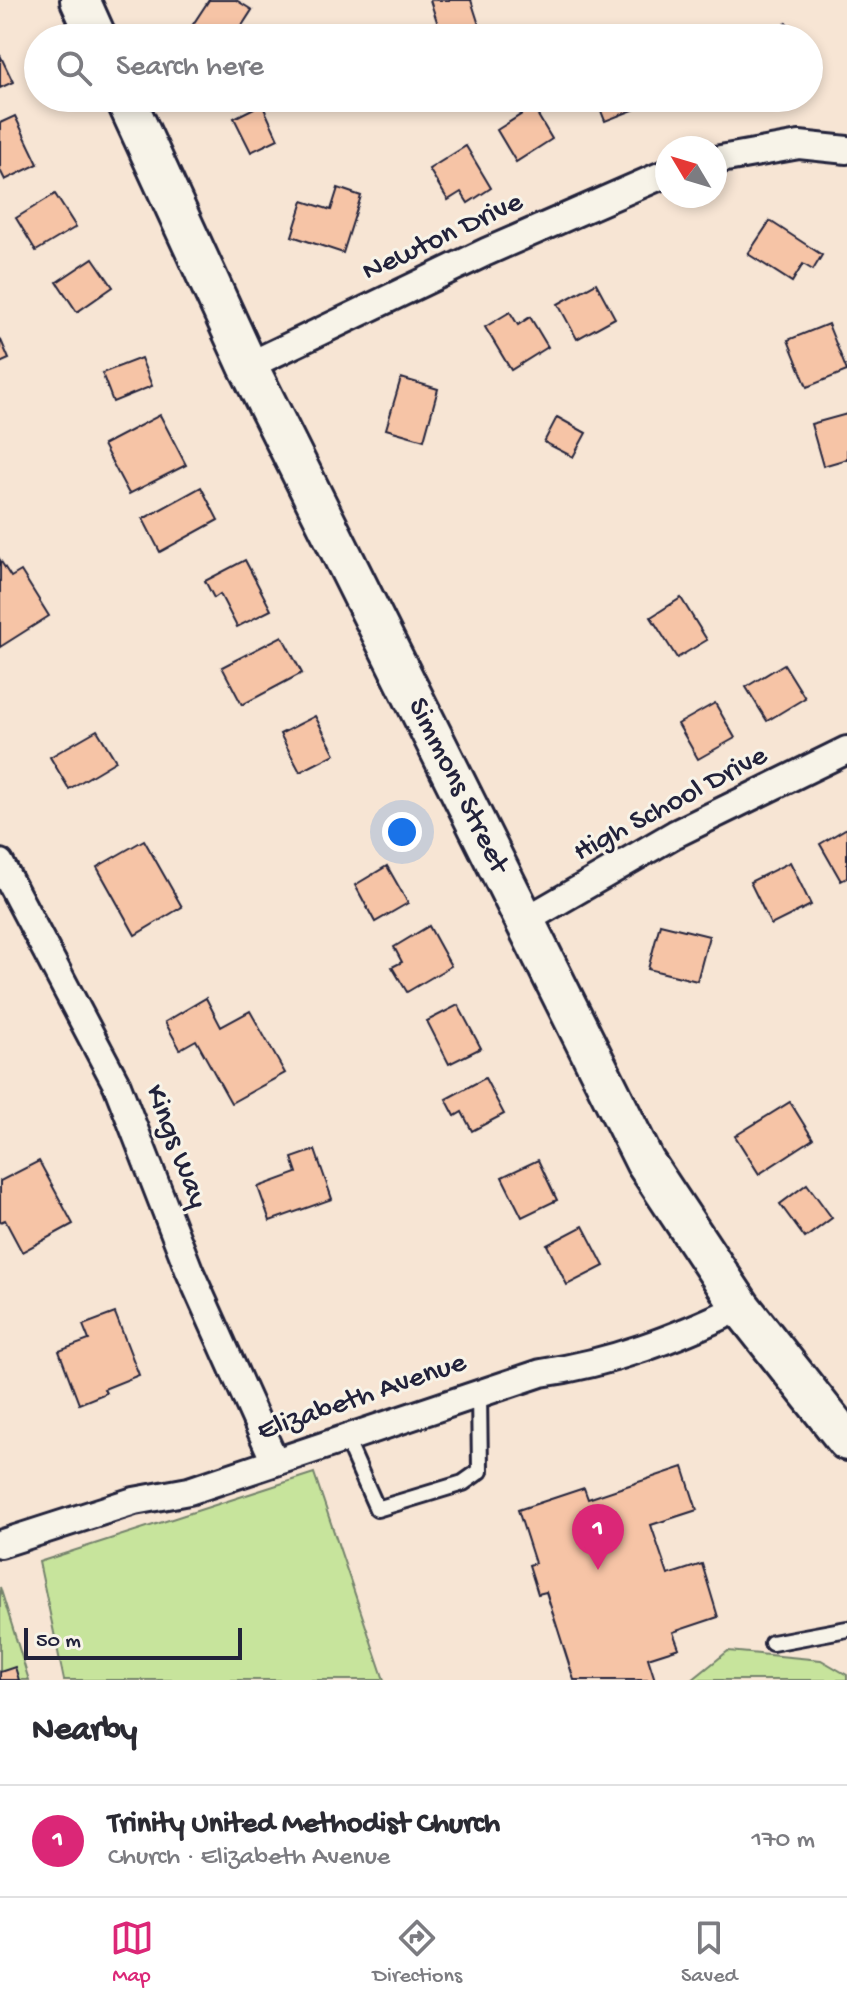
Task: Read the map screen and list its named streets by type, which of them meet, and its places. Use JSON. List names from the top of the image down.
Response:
{
  "streets": {
    "street": [
      "Newton Drive",
      "Simmons Street",
      "High School Drive",
      "Kings Way",
      "Elizabeth Avenue"
    ]
  },
  "crossings": [
    ["Newton Drive", "Simmons Street"],
    ["Simmons Street", "High School Drive"],
    ["Simmons Street", "Elizabeth Avenue"],
    ["Kings Way", "Elizabeth Avenue"]
  ],
  "scale_bar": "50 m",
  "north": "top left",
  "page": {
    "search": "Search here",
    "pins": "1",
    "scale": "50 m",
    "heading": "Nearby",
    "list": [
      {
        "mark": "1",
        "name": "Trinity United Methodist Church",
        "note": "Church · Elizabeth Avenue",
        "value": "170 m"
      }
    ],
    "nav": ["Map", "Directions", "Saved"]
  }
}
